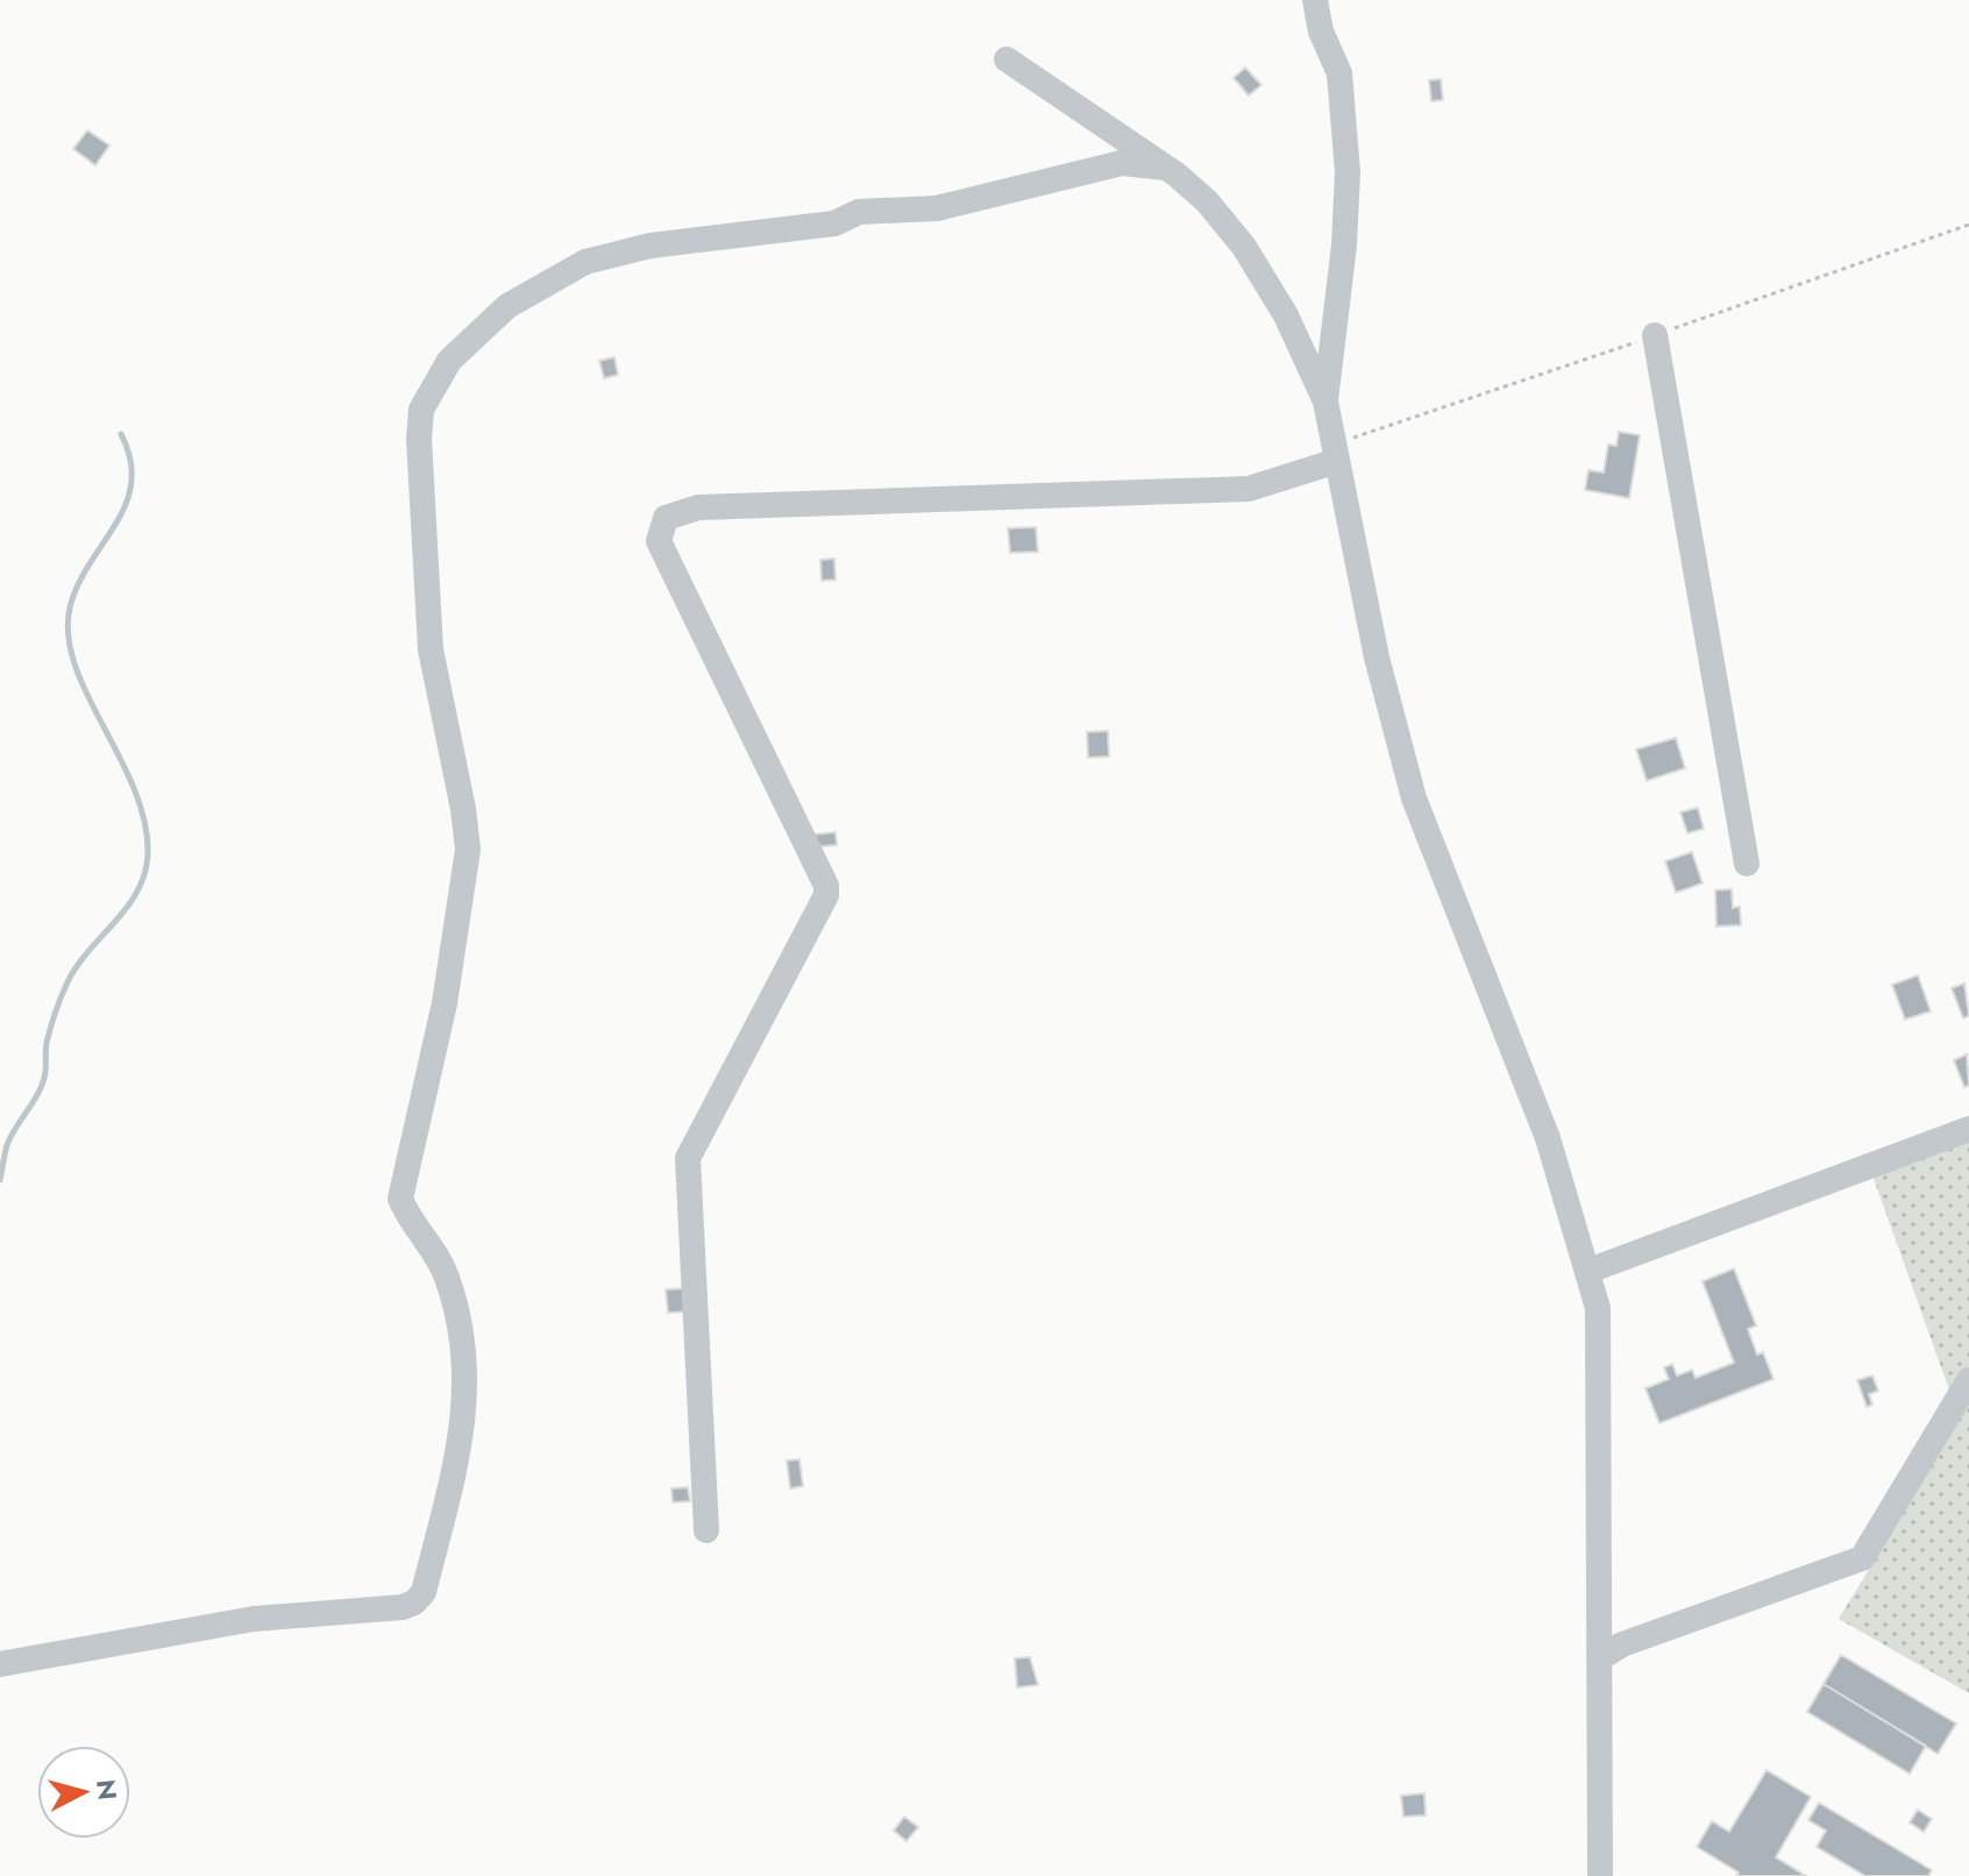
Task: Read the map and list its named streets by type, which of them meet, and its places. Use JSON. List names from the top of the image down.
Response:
{
  "north": "right"
}
